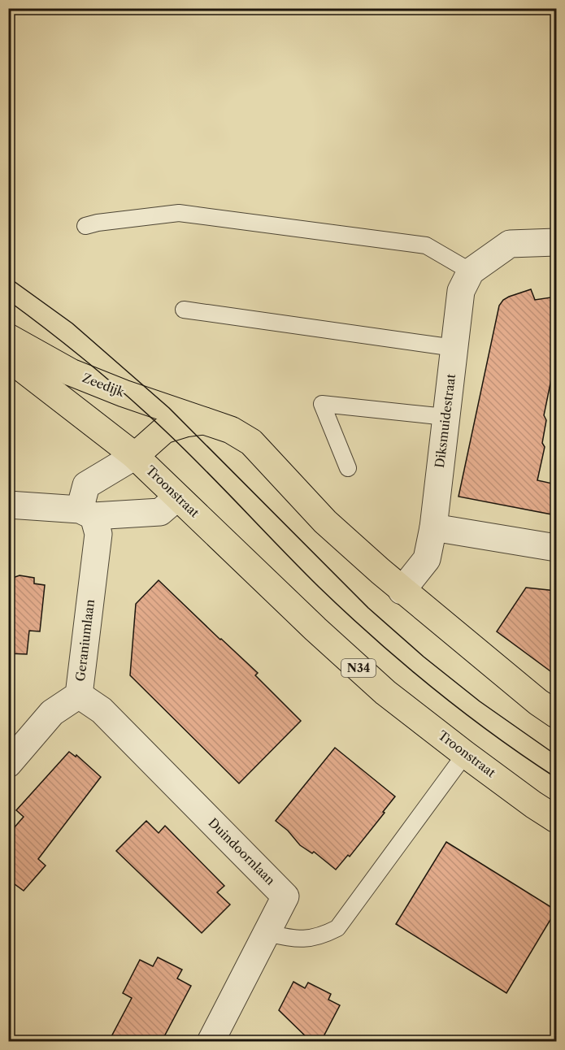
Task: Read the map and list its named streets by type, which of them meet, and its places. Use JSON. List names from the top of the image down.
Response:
{
  "streets": {
    "main road": ["Zeedijk", "Troonstraat", "N34"],
    "street": ["Diksmuidestraat", "Geraniumlaan", "Duindoornlaan"]
  },
  "crossings": [
    ["Zeedijk", "Troonstraat"],
    ["Diksmuidestraat", "Troonstraat"],
    ["Troonstraat", "N34"],
    ["Geraniumlaan", "Duindoornlaan"]
  ]
}
